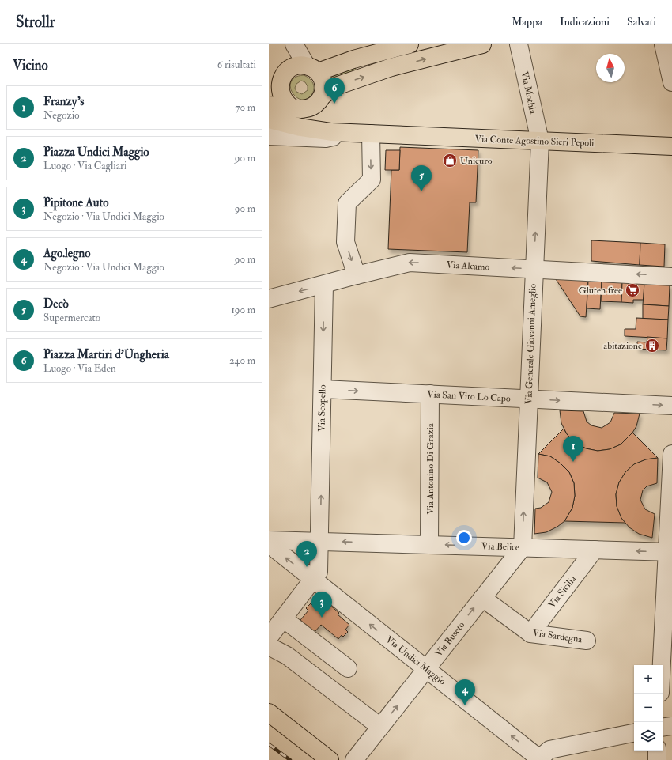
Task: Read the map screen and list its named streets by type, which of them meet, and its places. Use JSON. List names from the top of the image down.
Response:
{
  "streets": {
    "main road": ["Via Conte Agostino Sieri Pepoli"],
    "street": [
      "Via Mothia",
      "Via Alcamo",
      "Via Generale Giovanni Ameglio",
      "Via San Vito Lo Capo",
      "Via Scopello",
      "Via Antonino Di Grazia",
      "Via Belice",
      "Via Sicilia",
      "Via Sardegna",
      "Via Buseto",
      "Via Undici Maggio"
    ]
  },
  "crossings": [
    ["Via Mothia", "Via Conte Agostino Sieri Pepoli"],
    ["Via Mothia", "Via Generale Giovanni Ameglio"],
    ["Via Conte Agostino Sieri Pepoli", "Via Generale Giovanni Ameglio"],
    ["Via Alcamo", "Via Generale Giovanni Ameglio"],
    ["Via Alcamo", "Via Scopello"],
    ["Via Generale Giovanni Ameglio", "Via San Vito Lo Capo"],
    ["Via Generale Giovanni Ameglio", "Via Belice"],
    ["Via Generale Giovanni Ameglio", "Via Buseto"],
    ["Via San Vito Lo Capo", "Via Scopello"],
    ["Via San Vito Lo Capo", "Via Antonino Di Grazia"],
    ["Via Scopello", "Via Belice"],
    ["Via Scopello", "Via Undici Maggio"],
    ["Via Antonino Di Grazia", "Via Belice"],
    ["Via Belice", "Via Sicilia"],
    ["Via Belice", "Via Buseto"],
    ["Via Sicilia", "Via Sardegna"],
    ["Via Sardegna", "Via Buseto"],
    ["Via Buseto", "Via Undici Maggio"]
  ],
  "one_way": [
    "Via Alcamo",
    "Via San Vito Lo Capo",
    "Via Belice",
    "Via Buseto"
  ],
  "places": {
    "shop": ["Unieuro"],
    "supermarket": ["Gluten free"],
    "building": ["abitazione"]
  },
  "north": "top",
  "page": {
    "header": "Strollr",
    "nav": ["Mappa", "Indicazioni", "Salvati"],
    "heading": ["Vicino", "6 risultati"],
    "pins": [
      "6",
      "5",
      "1",
      "2",
      "3",
      "4"
    ],
    "list": [
      {
        "mark": "1",
        "name": "Franzy's",
        "note": "Negozio",
        "value": "70 m"
      },
      {
        "mark": "2",
        "name": "Piazza Undici Maggio",
        "note": "Luogo · Via Cagliari",
        "value": "90 m"
      },
      {
        "mark": "3",
        "name": "Pipitone Auto",
        "note": "Negozio · Via Undici Maggio",
        "value": "90 m"
      },
      {
        "mark": "4",
        "name": "Ago.legno",
        "note": "Negozio · Via Undici Maggio",
        "value": "90 m"
      },
      {
        "mark": "5",
        "name": "Decò",
        "note": "Supermercato",
        "value": "190 m"
      },
      {
        "mark": "6",
        "name": "Piazza Martiri d'Ungheria",
        "note": "Luogo · Via Eden",
        "value": "240 m"
      }
    ],
    "map_buttons": ["+", "−"]
  }
}
